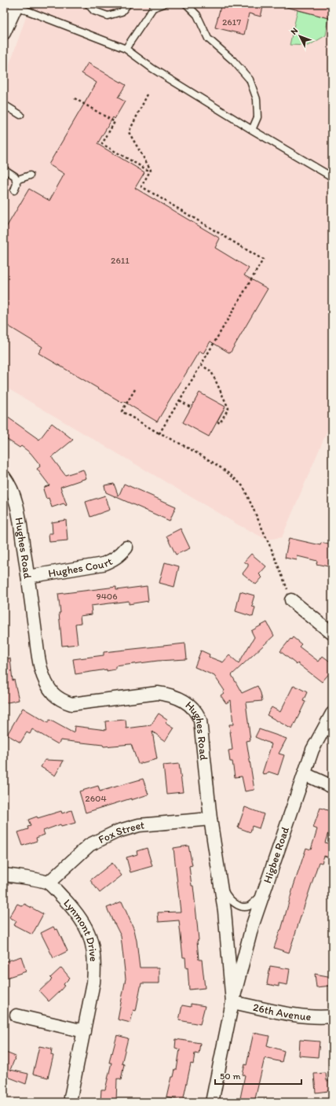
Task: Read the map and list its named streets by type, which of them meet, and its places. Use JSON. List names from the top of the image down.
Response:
{
  "streets": {
    "street": [
      "Hughes Road",
      "Hughes Court",
      "Fox Street",
      "Higbee Road",
      "Lynmont Drive",
      "26th Avenue"
    ]
  },
  "crossings": [
    ["Hughes Road", "Hughes Court"],
    ["Hughes Road", "Fox Street"],
    ["Hughes Road", "Higbee Road"],
    ["Hughes Road", "26th Avenue"],
    ["Fox Street", "Lynmont Drive"],
    ["Higbee Road", "26th Avenue"]
  ],
  "house_numbers": [
    "2617",
    "2611",
    "9406",
    "2604"
  ],
  "scale_bar": "50 m",
  "north": "top left"
}
